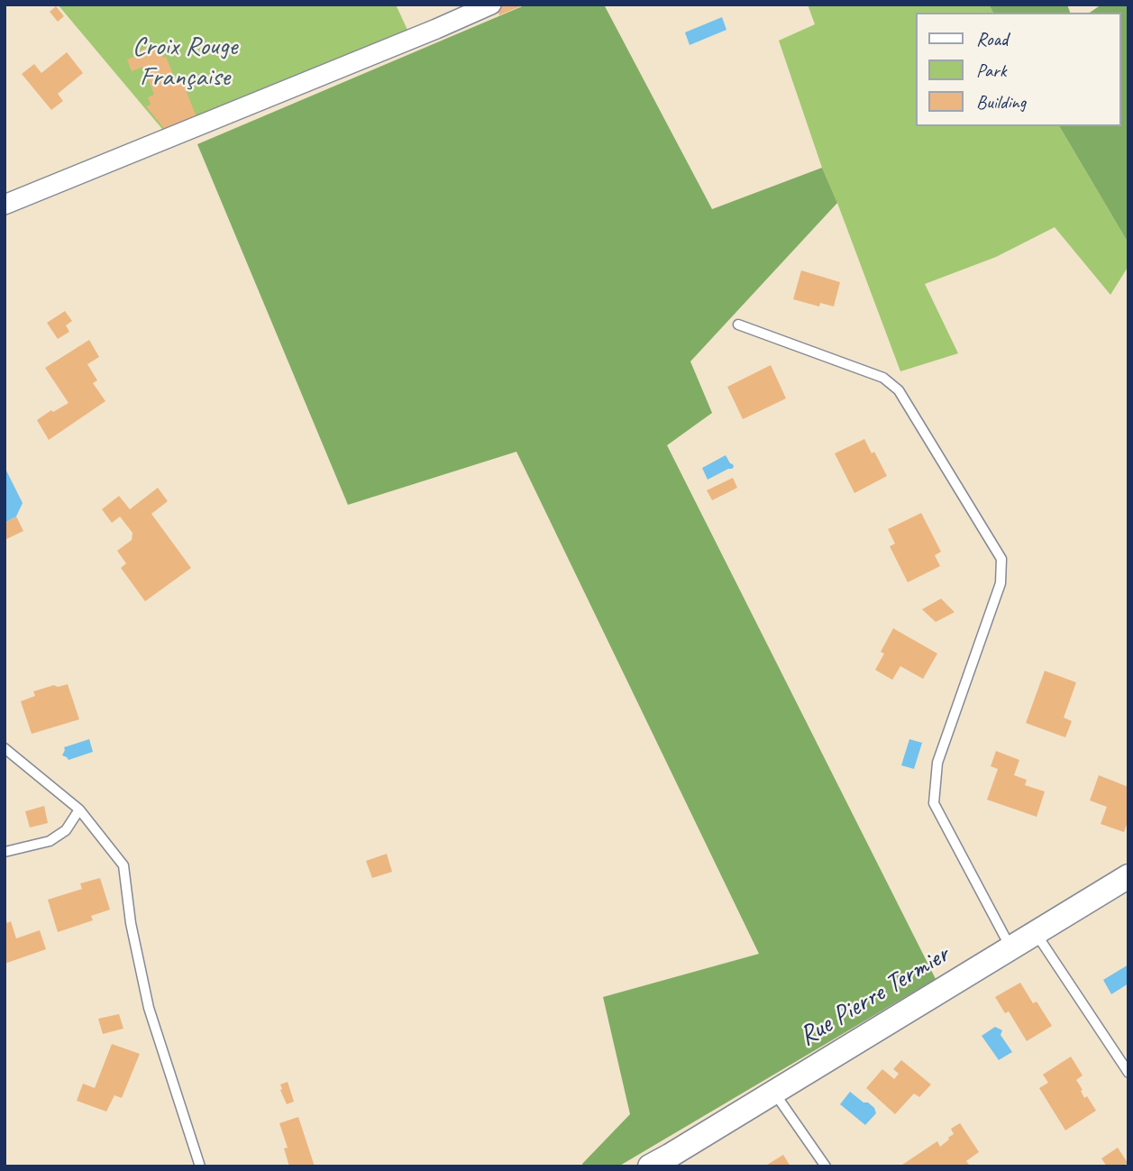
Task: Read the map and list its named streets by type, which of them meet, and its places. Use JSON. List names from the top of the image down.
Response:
{
  "streets": {
    "street": ["Rue Pierre Termier"]
  },
  "parks": ["Croix Rouge Française"],
  "legend": ["Road", "Park", "Building"]
}
